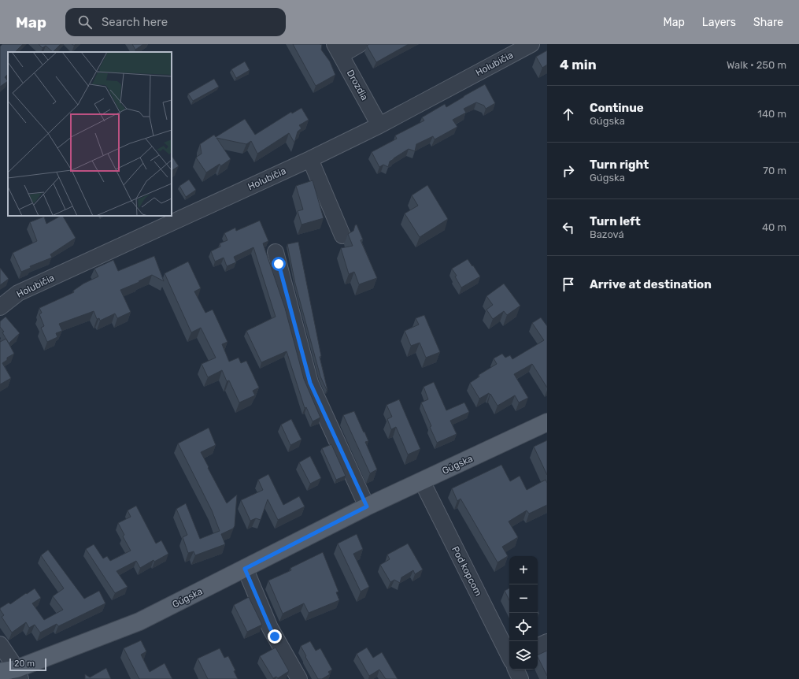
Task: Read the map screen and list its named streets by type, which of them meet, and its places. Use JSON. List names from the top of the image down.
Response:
{
  "streets": {
    "main road": ["Gúgska"],
    "street": ["Holubičia", "Drozdia", "Pod kopcom"]
  },
  "crossings": [
    ["Holubičia", "Drozdia"],
    ["Gúgska", "Pod kopcom"]
  ],
  "scale_bar": "20 m",
  "page": {
    "header": "Map",
    "search": "Search here",
    "nav": ["Map", "Layers", "Share"],
    "heading": ["4 min", "Walk · 250 m"],
    "list": [
      ["Continue", "Gúgska", "140 m"],
      ["Turn right", "Gúgska", "70 m"],
      ["Turn left", "Bazová", "40 m"],
      "Arrive at destination"
    ],
    "map_buttons": ["+", "−"],
    "scale": "20 m"
  }
}
